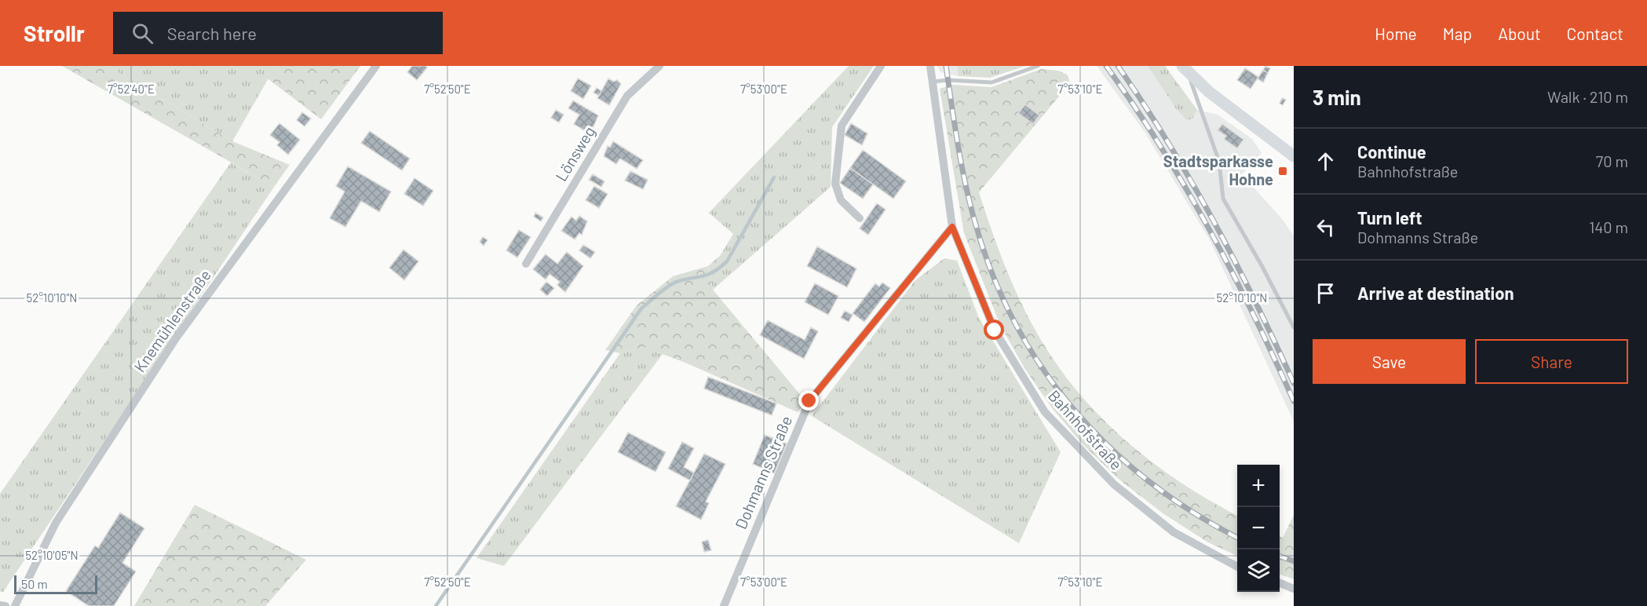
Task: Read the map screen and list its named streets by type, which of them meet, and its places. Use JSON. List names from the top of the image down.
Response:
{
  "streets": {
    "street": [
      "Lönsweg",
      "Knemühlenstraße",
      "Bahnhofstraße",
      "Dohmanns Straße"
    ]
  },
  "crossings": [
    ["Bahnhofstraße", "Dohmanns Straße"]
  ],
  "places": {
    "transit": ["Stadtsparkasse Hohne"]
  },
  "scale_bar": "50 m",
  "page": {
    "header": "Strollr",
    "search": "Search here",
    "nav": [
      "Home",
      "Map",
      "About",
      "Contact"
    ],
    "heading": ["3 min", "Walk · 210 m"],
    "list": [
      ["Continue", "Bahnhofstraße", "70 m"],
      ["Turn left", "Dohmanns Straße", "140 m"],
      "Arrive at destination"
    ],
    "buttons": ["Save", "Share"],
    "map_buttons": ["+", "−"],
    "scale": "50 m"
  },
  "coordinates": [
    "7°52'40\"E",
    "7°52'50\"E",
    "7°53'00\"E",
    "7°53'10\"E",
    "52°10'10\"N",
    "52°10'05\"N"
  ]
}
